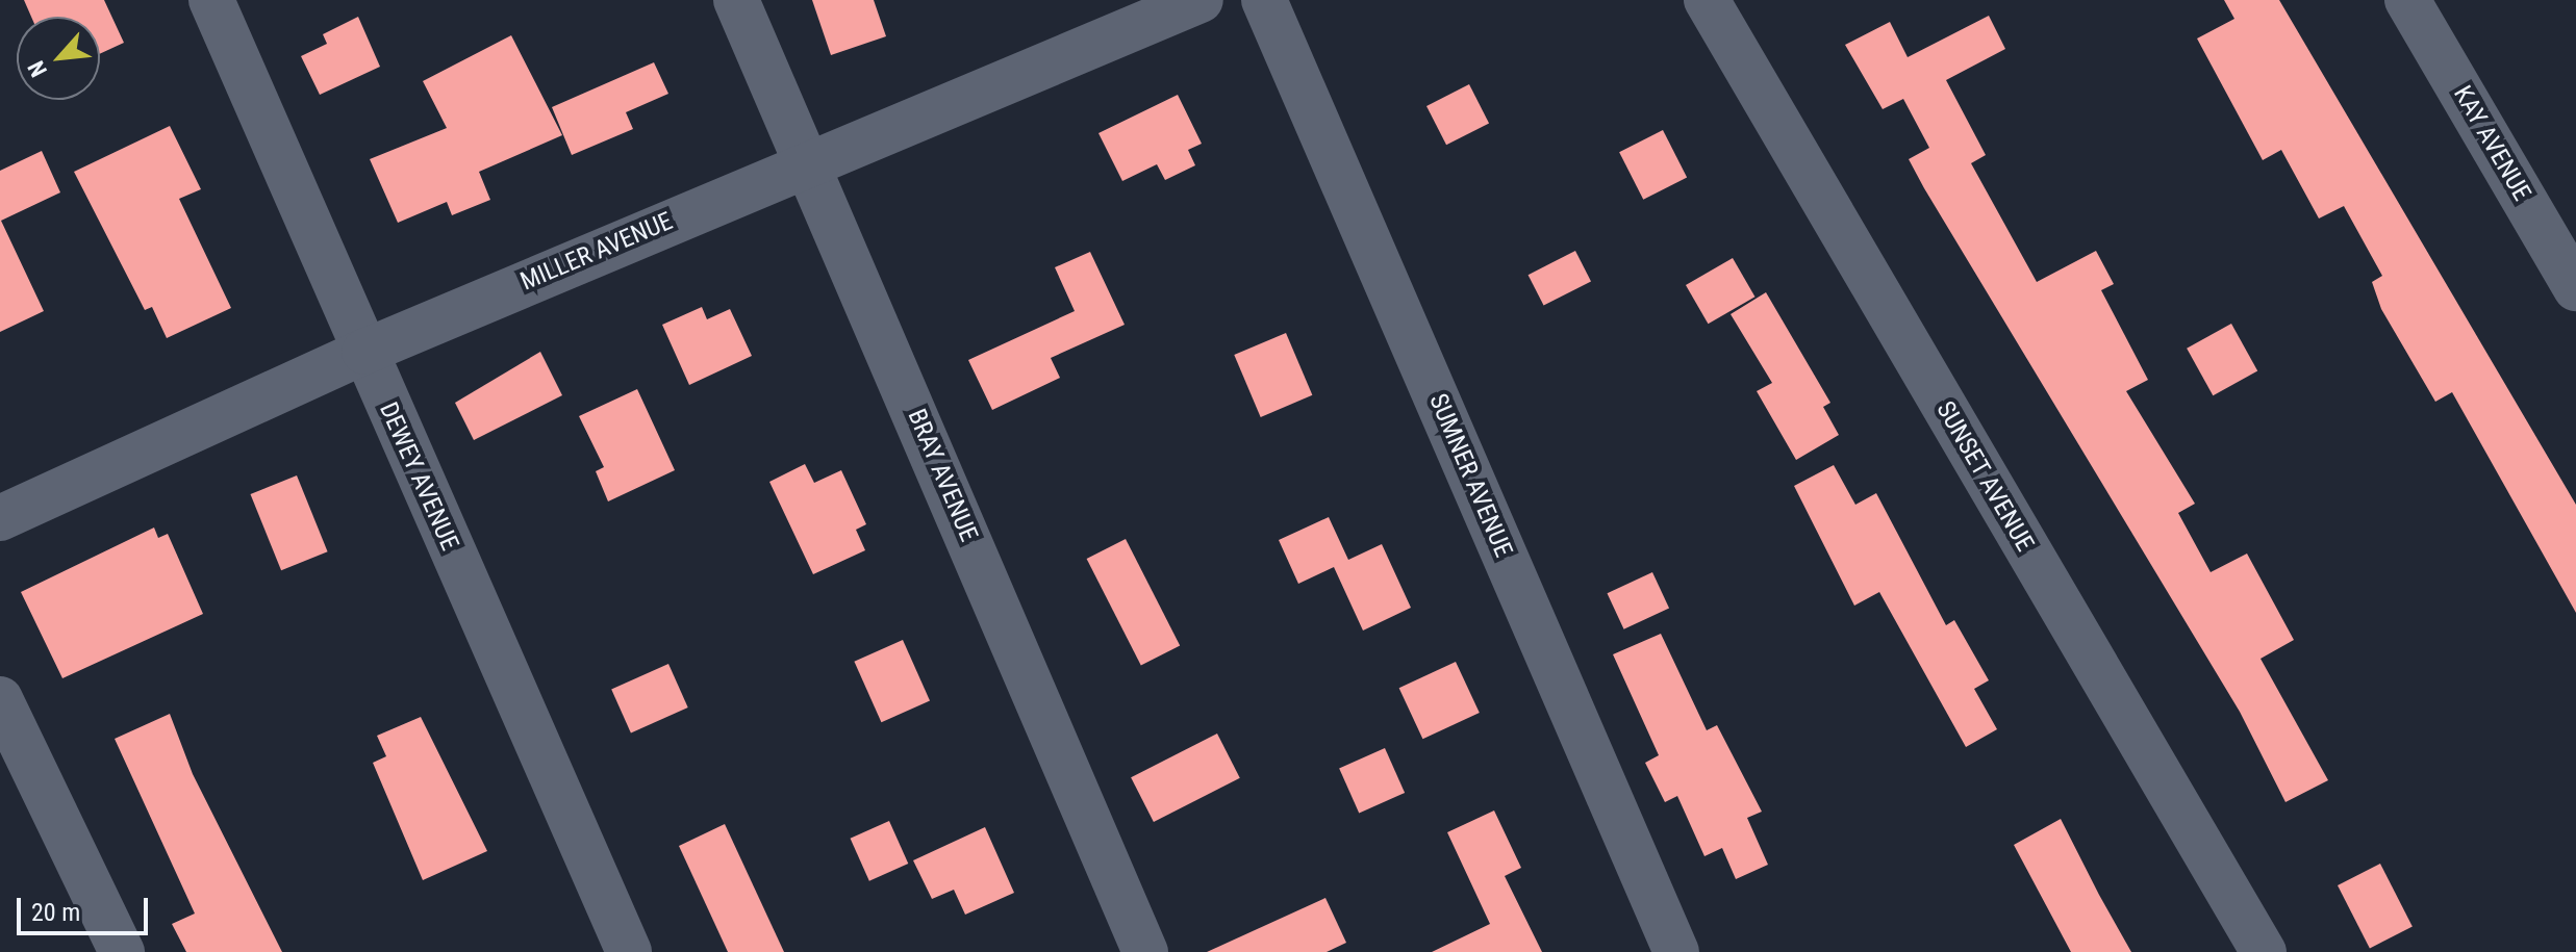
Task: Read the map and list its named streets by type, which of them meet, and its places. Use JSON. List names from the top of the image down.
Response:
{
  "streets": {
    "street": [
      "KAY AVENUE",
      "MILLER AVENUE",
      "BRAY AVENUE",
      "SUMNER AVENUE",
      "DEWEY AVENUE",
      "SUNSET AVENUE"
    ]
  },
  "crossings": [
    ["MILLER AVENUE", "BRAY AVENUE"],
    ["MILLER AVENUE", "DEWEY AVENUE"]
  ],
  "scale_bar": "20 m",
  "north": "bottom left"
}
